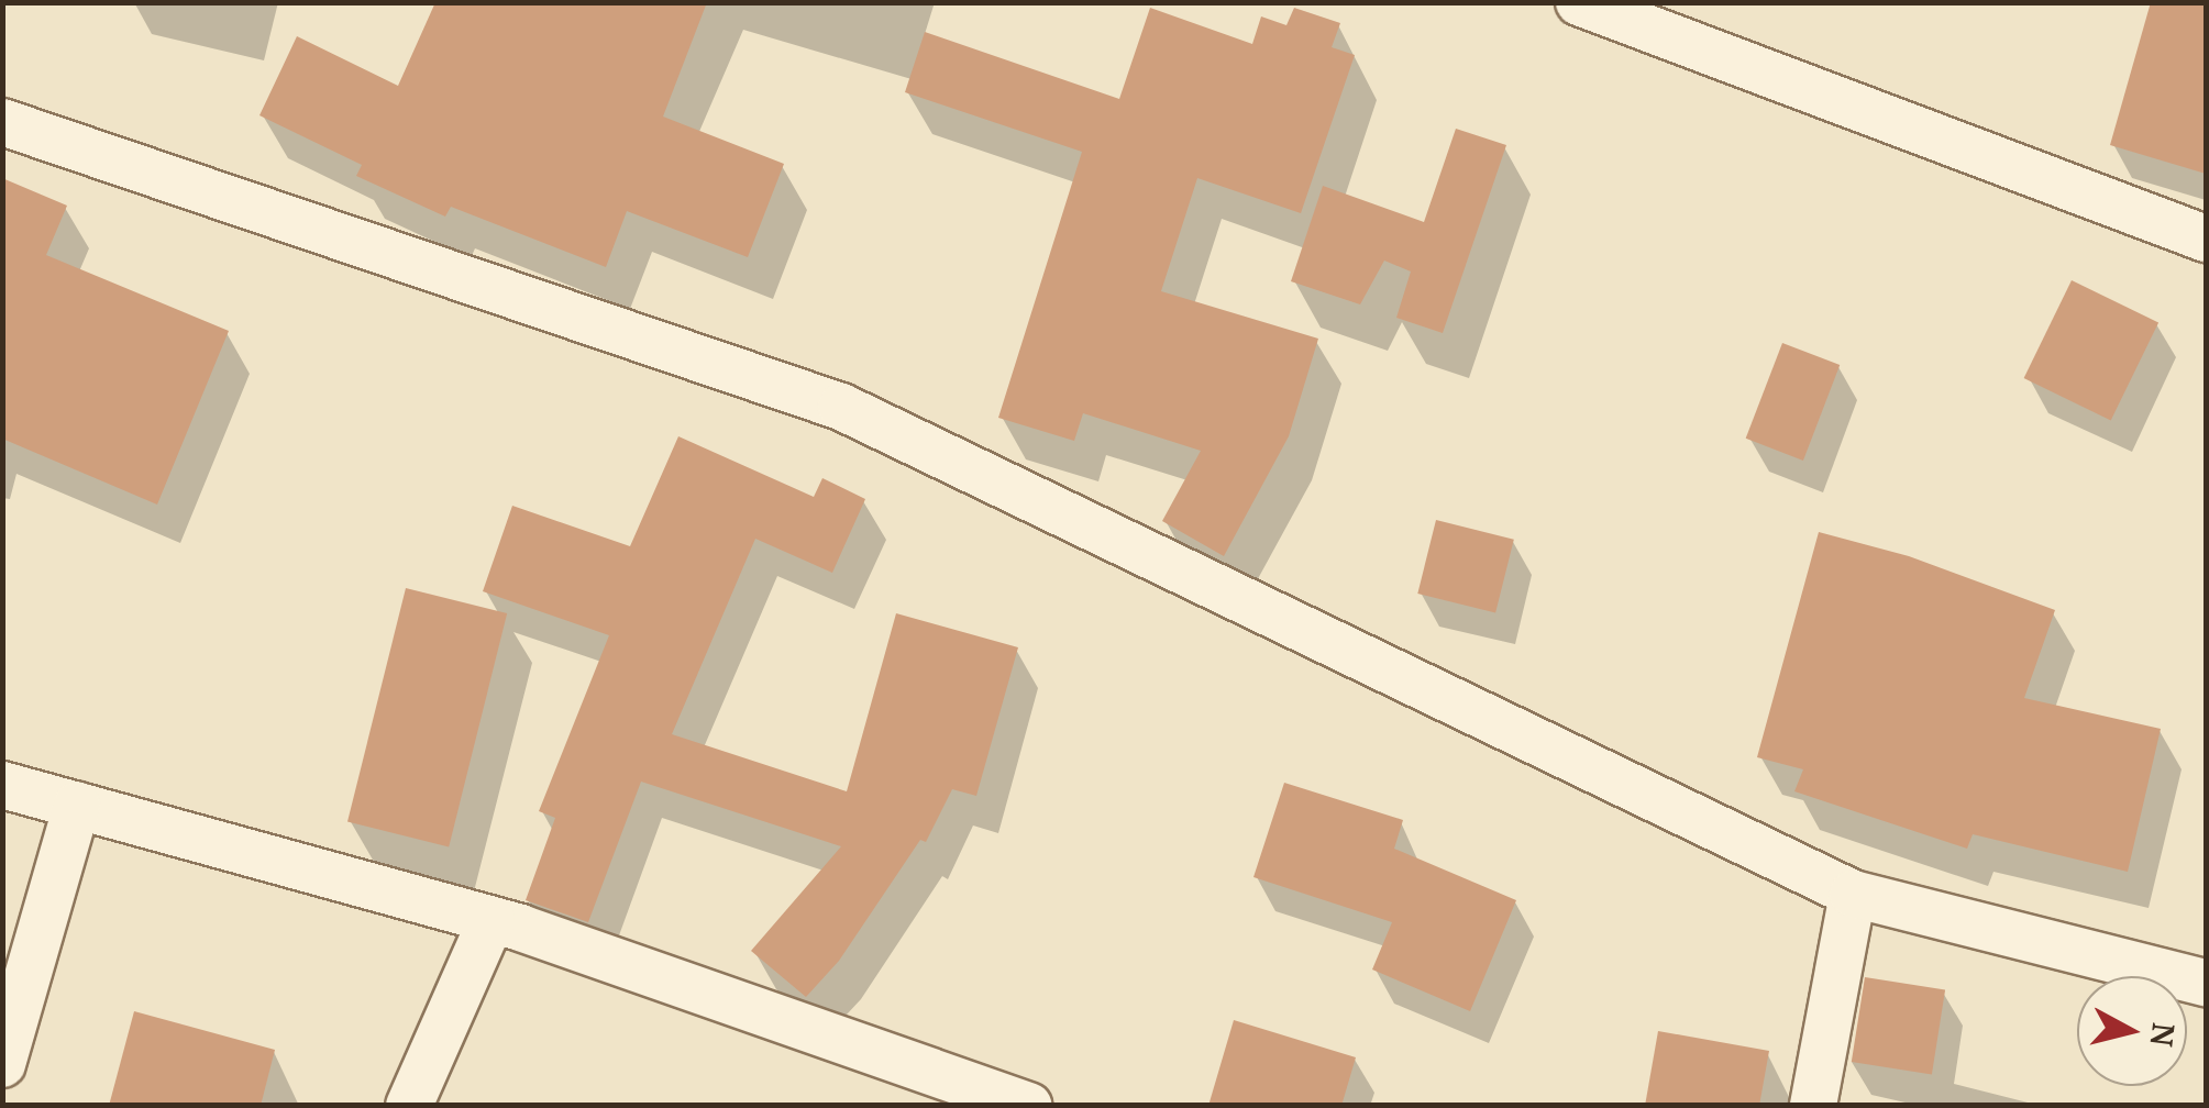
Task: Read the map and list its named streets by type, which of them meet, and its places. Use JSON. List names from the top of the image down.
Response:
{
  "north": "right"
}
